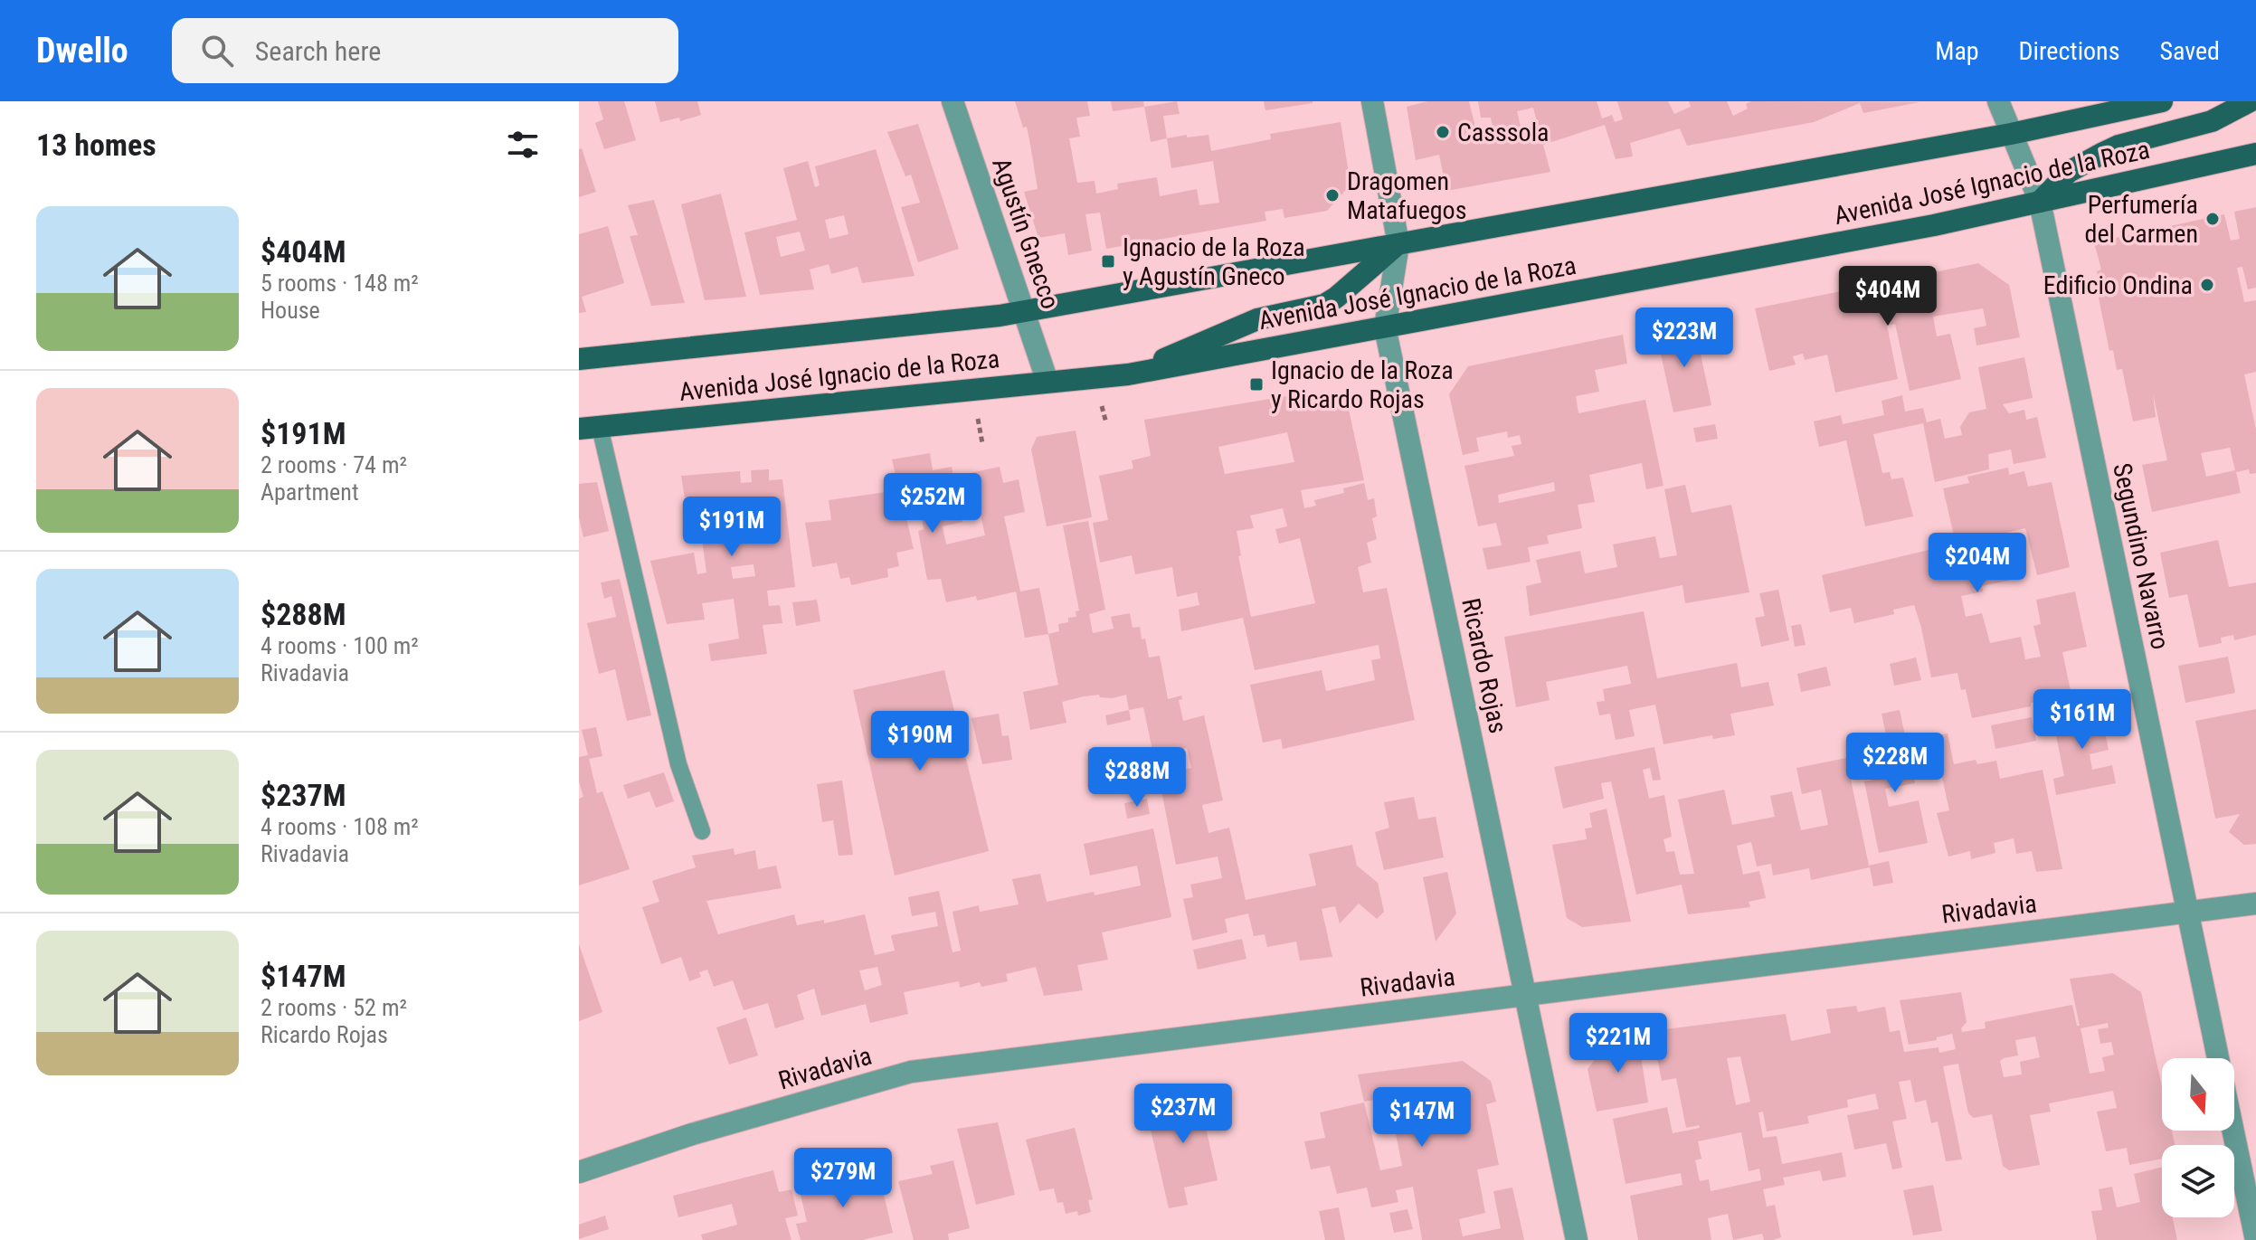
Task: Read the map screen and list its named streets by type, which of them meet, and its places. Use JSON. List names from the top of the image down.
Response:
{
  "streets": {
    "main road": ["Avenida José Ignacio de la Roza"],
    "street": [
      "Agustín Gnecco",
      "Segundino Navarro",
      "Ricardo Rojas",
      "Rivadavia"
    ]
  },
  "crossings": [
    ["Avenida José Ignacio de la Roza", "Agustín Gnecco"],
    ["Avenida José Ignacio de la Roza", "Segundino Navarro"],
    ["Avenida José Ignacio de la Roza", "Ricardo Rojas"],
    ["Segundino Navarro", "Rivadavia"],
    ["Ricardo Rojas", "Rivadavia"]
  ],
  "places": {
    "other": [
      "Casssola",
      "Dragomen Matafuegos",
      "Perfumería del Carmen",
      "Edificio Ondina"
    ],
    "transit": ["Ignacio de la Roza y Agustín Gneco", "Ignacio de la Roza y Ricardo Rojas"]
  },
  "north": "bottom",
  "page": {
    "header": "Dwello",
    "search": "Search here",
    "nav": ["Map", "Directions", "Saved"],
    "heading": "13 homes",
    "list": [
      {
        "name": "$404M",
        "note": "5 rooms · 148 m² · House"
      },
      {
        "name": "$191M",
        "note": "2 rooms · 74 m² · Apartment"
      },
      {
        "name": "$288M",
        "note": "4 rooms · 100 m² · Rivadavia"
      },
      {
        "name": "$237M",
        "note": "4 rooms · 108 m² · Rivadavia"
      },
      {
        "name": "$147M",
        "note": "2 rooms · 52 m² · Ricardo Rojas"
      }
    ],
    "price": [
      "$404M",
      "$223M",
      "$252M",
      "$191M",
      "$204M",
      "$161M",
      "$190M",
      "$228M",
      "$288M",
      "$221M",
      "$237M",
      "$147M",
      "$279M"
    ]
  }
}
